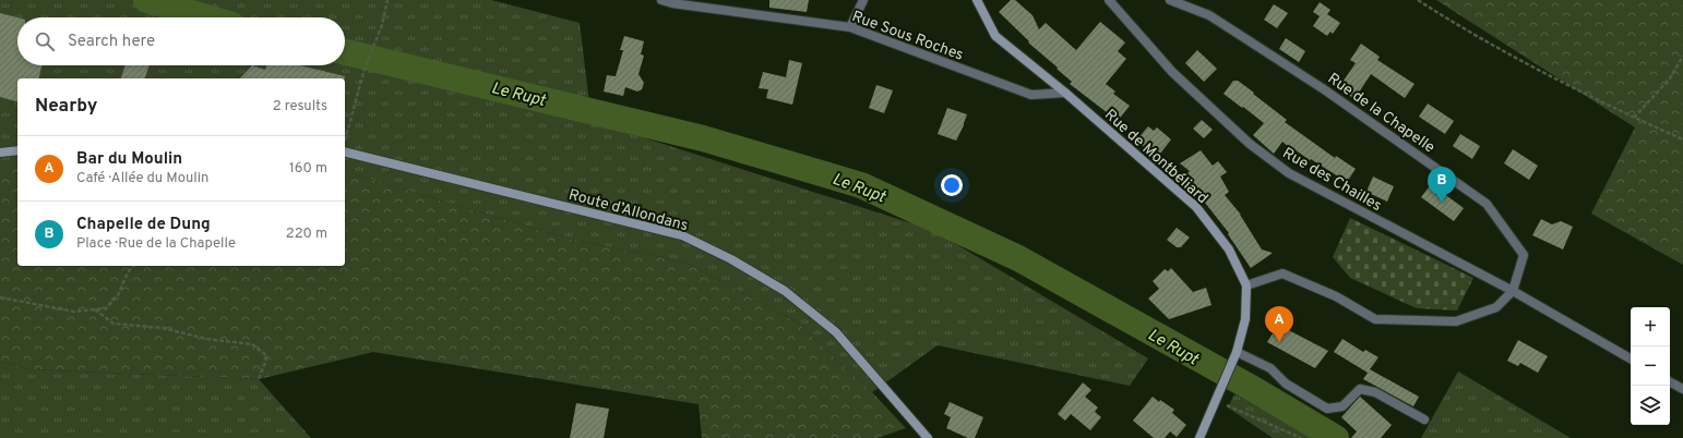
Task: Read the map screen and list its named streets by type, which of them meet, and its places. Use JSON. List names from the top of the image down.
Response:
{
  "streets": {
    "main road": ["Rue de Montbéliard", "Route d’Allondans"],
    "street": ["Rue Sous Roches", "Rue de la Chapelle", "Rue des Chailles"]
  },
  "crossings": [
    ["Rue Sous Roches", "Rue de Montbéliard"],
    ["Rue de la Chapelle", "Rue des Chailles"]
  ],
  "water": ["Le Rupt"],
  "page": {
    "search": "Search here",
    "heading": ["Nearby", "2 results"],
    "list": [
      {
        "mark": "A",
        "name": "Bar du Moulin",
        "note": "Café · Allée du Moulin",
        "value": "160 m"
      },
      {
        "mark": "B",
        "name": "Chapelle de Dung",
        "note": "Place · Rue de la Chapelle",
        "value": "220 m"
      }
    ],
    "pins": ["B", "A"],
    "map_buttons": ["+", "−"]
  }
}
